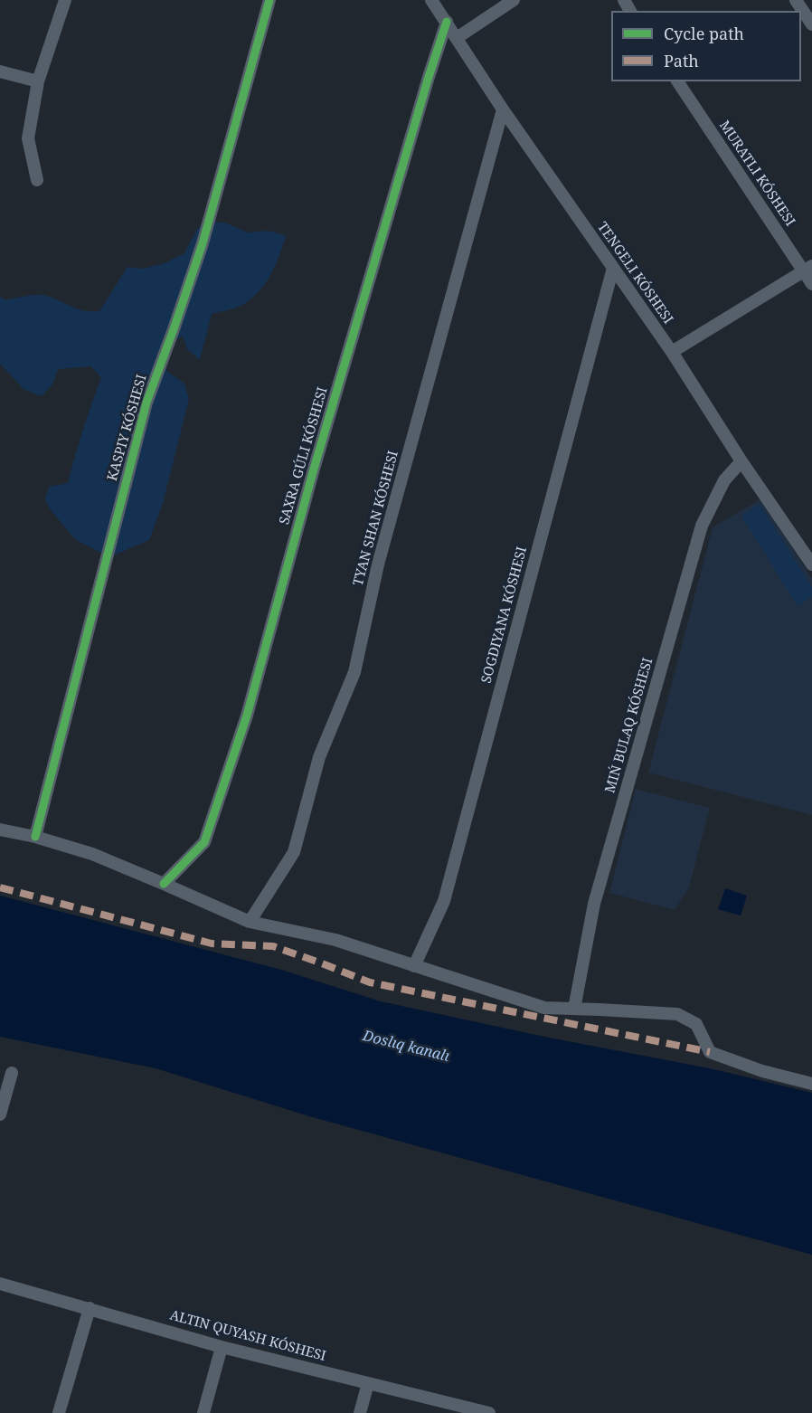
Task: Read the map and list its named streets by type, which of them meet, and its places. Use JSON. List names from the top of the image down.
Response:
{
  "streets": {
    "street": [
      "TENGELI KÓSHESI",
      "KASPIY KÓSHESI",
      "SAXRA GÚLI KÓSHESI",
      "TYAN SHAN KÓSHESI",
      "SOGDIYANA KÓSHESI"
    ]
  },
  "crossings": [
    ["TENGELI KÓSHESI", "SAXRA GÚLI KÓSHESI"],
    ["TENGELI KÓSHESI", "TYAN SHAN KÓSHESI"],
    ["TENGELI KÓSHESI", "SOGDIYANA KÓSHESI"]
  ],
  "water": ["Doslıq kanalı"],
  "legend": ["Cycle path", "Path"]
}
